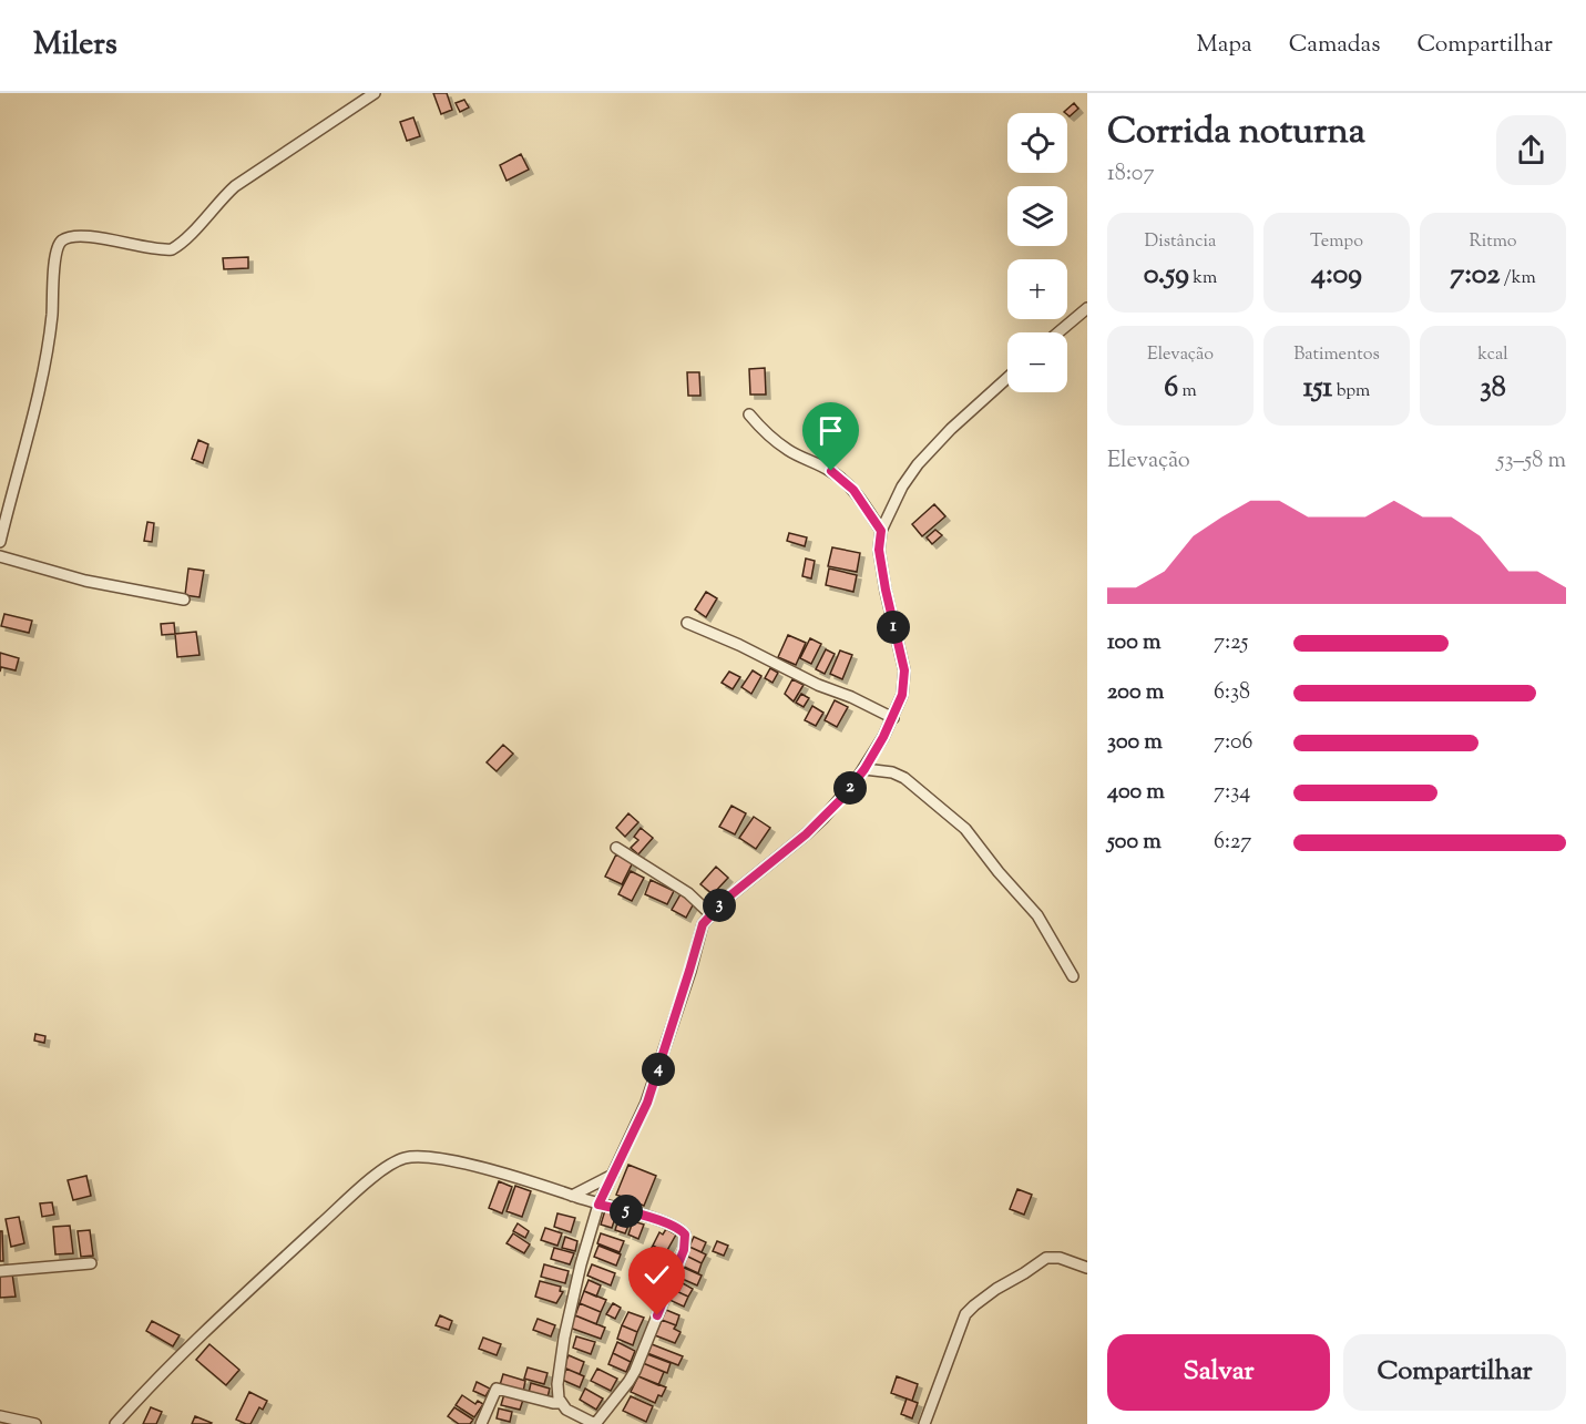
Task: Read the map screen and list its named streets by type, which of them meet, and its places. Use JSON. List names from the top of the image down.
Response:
{
  "page": {
    "header": "Milers",
    "nav": ["Mapa", "Camadas", "Compartilhar"],
    "heading": ["Corrida noturna", "18:07"],
    "map_buttons": ["+", "−"],
    "stats": [
      ["Distância", "0.59 km"],
      ["Tempo", "4:09"],
      ["Ritmo", "7:02 /km"],
      ["Elevação", "6 m"],
      ["Batimentos", "151 bpm"],
      ["kcal", "38"]
    ],
    "chart": ["Elevação", "53–58 m"],
    "pins": [
      "1",
      "2",
      "3",
      "4",
      "5"
    ],
    "list": [
      {
        "name": "100 m",
        "note": "7:25"
      },
      {
        "name": "200 m",
        "note": "6:38"
      },
      {
        "name": "300 m",
        "note": "7:06"
      },
      {
        "name": "400 m",
        "note": "7:34"
      },
      {
        "name": "500 m",
        "note": "6:27"
      }
    ],
    "buttons": ["Salvar", "Compartilhar"]
  }
}
